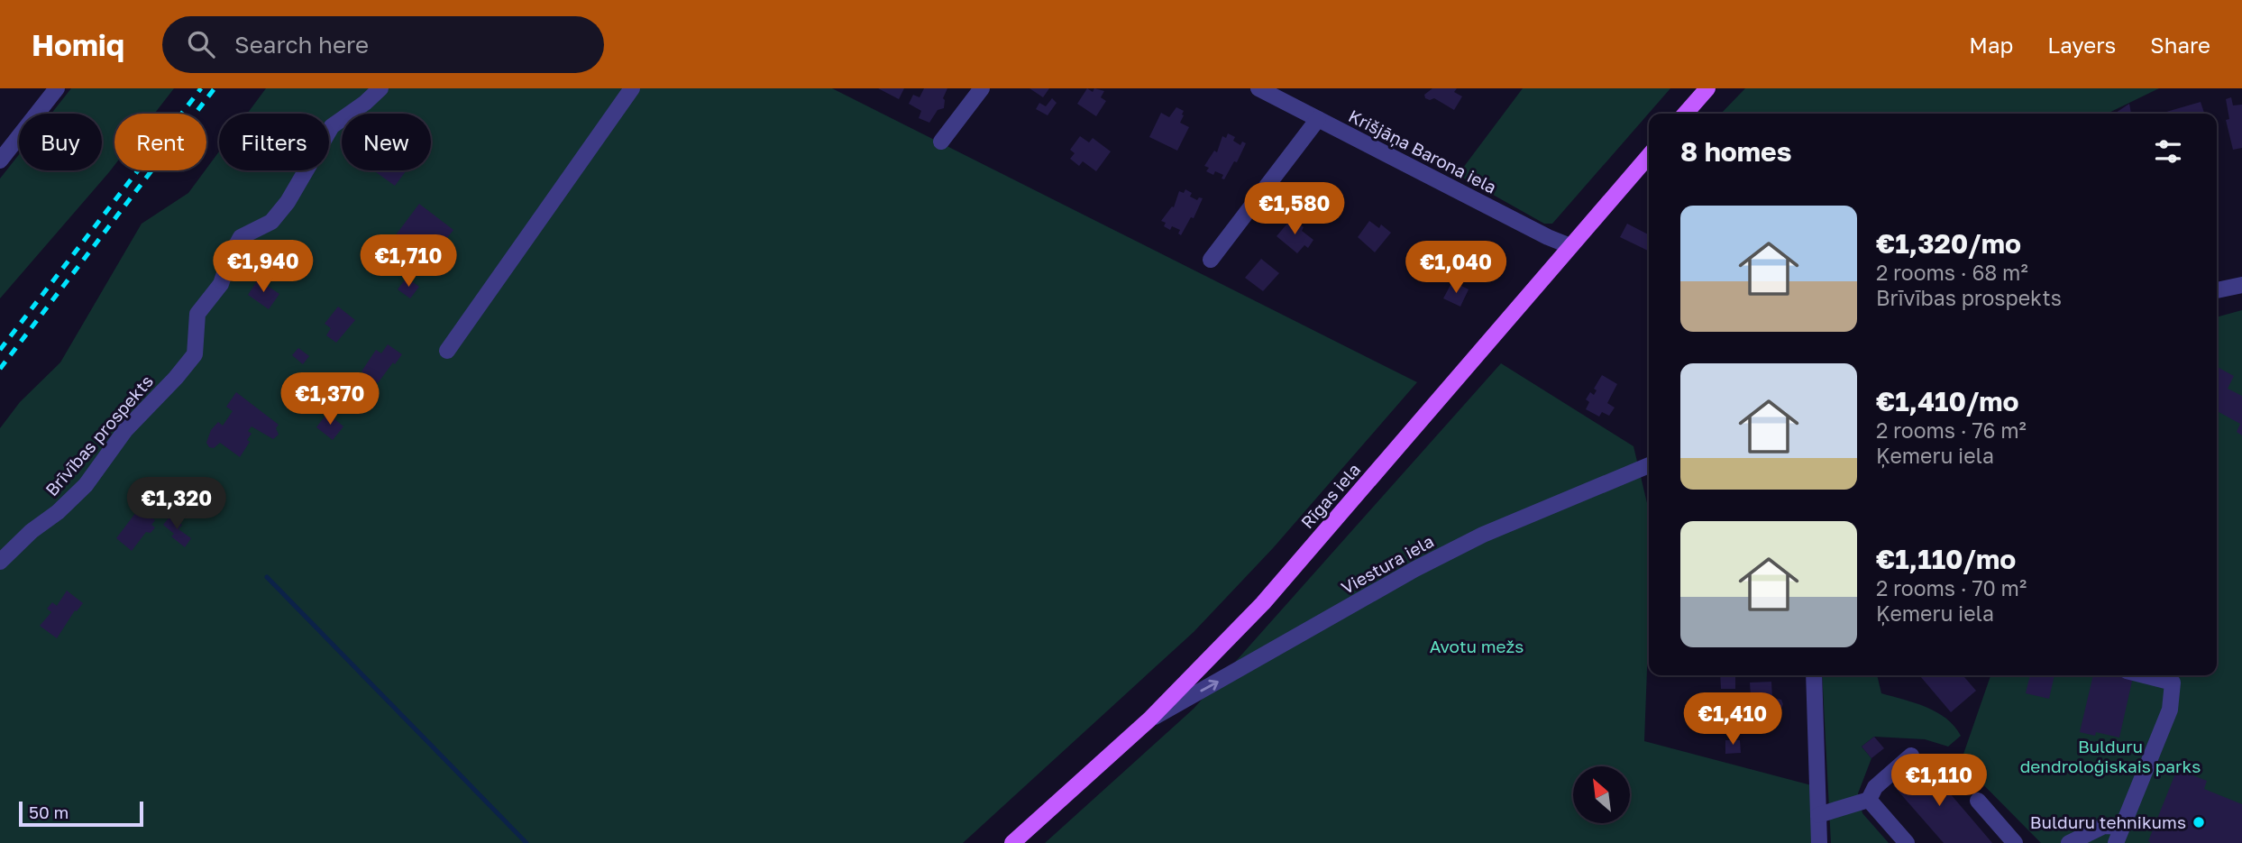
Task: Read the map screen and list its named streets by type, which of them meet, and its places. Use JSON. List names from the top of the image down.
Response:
{
  "streets": {
    "main road": ["Rīgas iela"],
    "street": ["Krišjāņa Barona iela", "Brīvības prospekts", "Viestura iela"]
  },
  "crossings": [
    ["Krišjāņa Barona iela", "Rīgas iela"],
    ["Rīgas iela", "Viestura iela"]
  ],
  "one_way": ["Viestura iela"],
  "parks": ["Avotu mežs", "Bulduru dendroloģiskais parks"],
  "places": ["Bulduru tehnikums"],
  "scale_bar": "50 m",
  "north": "top left",
  "page": {
    "header": "Homiq",
    "search": "Search here",
    "nav": ["Map", "Layers", "Share"],
    "chip": [
      "Buy",
      "Rent",
      "Filters",
      "New"
    ],
    "heading": "8 homes",
    "price": [
      "€1,580",
      "€1,710",
      "€1,940",
      "€1,040",
      "€1,370",
      "€1,320",
      "€1,410",
      "€1,110"
    ],
    "list": [
      {
        "name": "€1,320/mo",
        "note": "2 rooms · 68 m² · Brīvības prospekts"
      },
      {
        "name": "€1,410/mo",
        "note": "2 rooms · 76 m² · Ķemeru iela"
      },
      {
        "name": "€1,110/mo",
        "note": "2 rooms · 70 m² · Ķemeru iela"
      }
    ],
    "scale": "50 m"
  }
}
